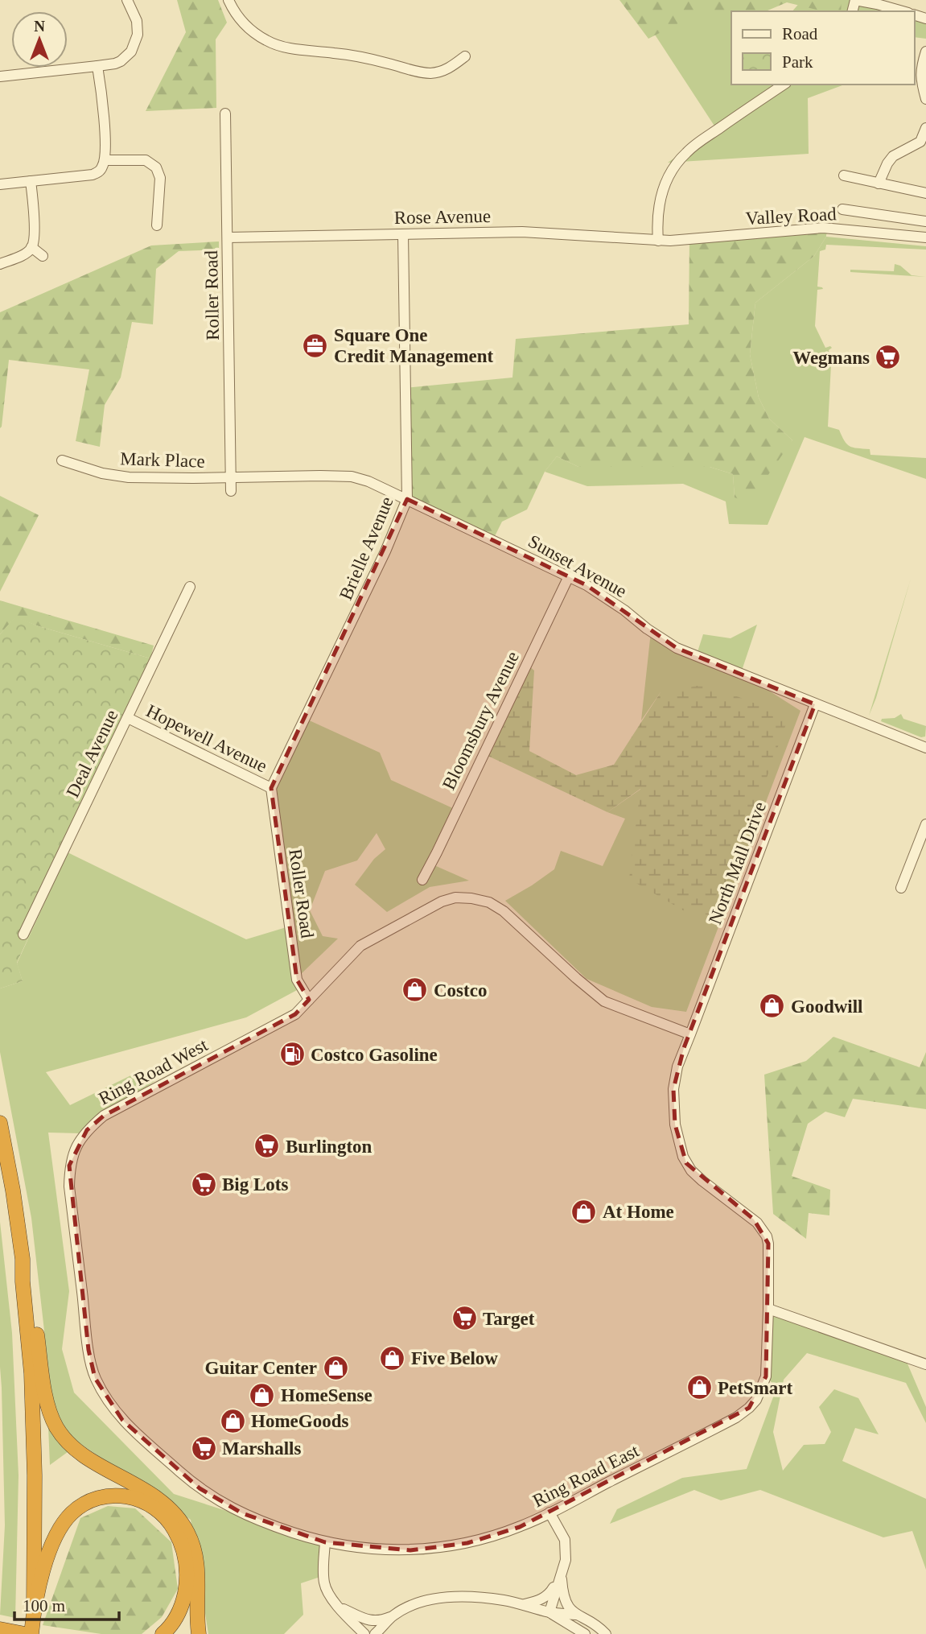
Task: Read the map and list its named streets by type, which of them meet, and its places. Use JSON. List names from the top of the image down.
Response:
{
  "streets": {
    "street": [
      "Valley Road",
      "Rose Avenue",
      "Roller Road",
      "Mark Place",
      "Brielle Avenue",
      "Sunset Avenue",
      "Bloomsbury Avenue",
      "Hopewell Avenue",
      "Deal Avenue",
      "North Mall Drive",
      "Ring Road West",
      "Ring Road East"
    ]
  },
  "crossings": [
    ["Valley Road", "Rose Avenue"],
    ["Rose Avenue", "Roller Road"],
    ["Rose Avenue", "Brielle Avenue"],
    ["Roller Road", "Mark Place"],
    ["Roller Road", "Brielle Avenue"],
    ["Roller Road", "Sunset Avenue"],
    ["Roller Road", "Hopewell Avenue"],
    ["Roller Road", "Ring Road West"],
    ["Mark Place", "Sunset Avenue"],
    ["Brielle Avenue", "Sunset Avenue"],
    ["Brielle Avenue", "Hopewell Avenue"],
    ["Sunset Avenue", "Bloomsbury Avenue"],
    ["Sunset Avenue", "North Mall Drive"],
    ["Hopewell Avenue", "Deal Avenue"],
    ["North Mall Drive", "Ring Road West"],
    ["North Mall Drive", "Ring Road East"],
    ["Ring Road West", "Ring Road East"]
  ],
  "places": {
    "office": ["Square One Credit Management"],
    "supermarket": [
      "Wegmans",
      "Burlington",
      "Big Lots",
      "Target",
      "Marshalls"
    ],
    "shop": [
      "Costco",
      "Goodwill",
      "At Home",
      "Five Below",
      "Guitar Center",
      "PetSmart",
      "HomeSense",
      "HomeGoods"
    ],
    "fuel station": ["Costco Gasoline"]
  },
  "legend": ["Road", "Park"],
  "scale_bar": "100 m",
  "north": "top"
}
